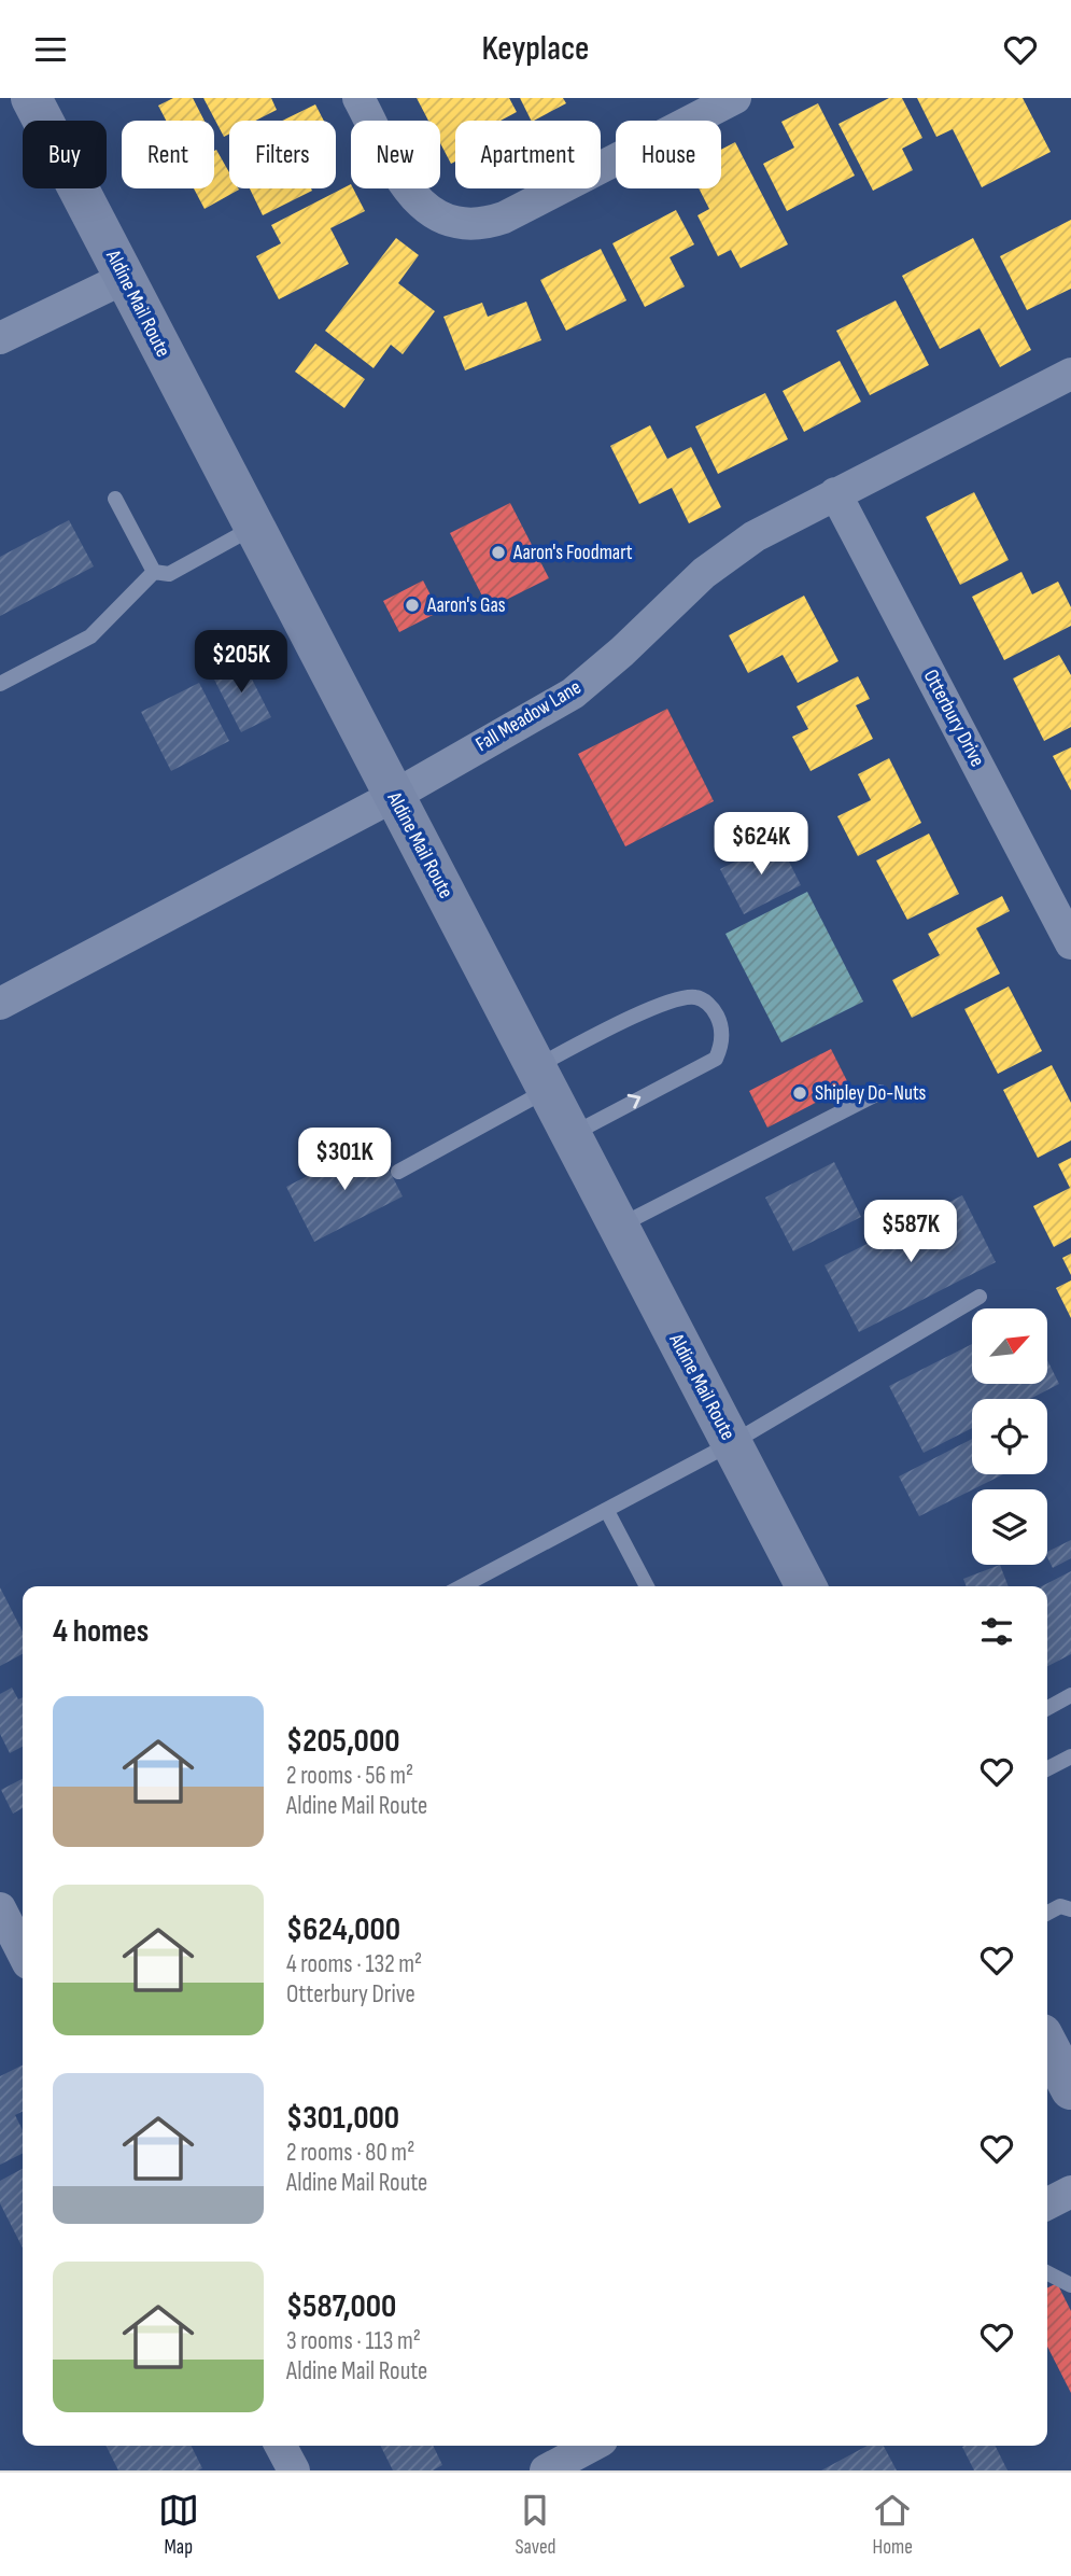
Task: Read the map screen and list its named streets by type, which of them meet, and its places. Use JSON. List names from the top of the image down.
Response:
{
  "streets": {
    "main road": ["Aldine Mail Route"],
    "street": ["Fall Meadow Lane", "Otterbury Drive"]
  },
  "crossings": [
    ["Aldine Mail Route", "Fall Meadow Lane"],
    ["Fall Meadow Lane", "Otterbury Drive"]
  ],
  "places": ["Aaron's Foodmart", "Aaron's Gas", "Shipley Do-Nuts"],
  "north": "top right",
  "page": {
    "header": "Keyplace",
    "chip": [
      "Buy",
      "Rent",
      "Filters",
      "New",
      "Apartment",
      "House"
    ],
    "price": [
      "$205K",
      "$624K",
      "$301K",
      "$587K"
    ],
    "heading": "4 homes",
    "list": [
      {
        "name": "$205,000",
        "note": "2 rooms · 56 m² · Aldine Mail Route"
      },
      {
        "name": "$624,000",
        "note": "4 rooms · 132 m² · Otterbury Drive"
      },
      {
        "name": "$301,000",
        "note": "2 rooms · 80 m² · Aldine Mail Route"
      },
      {
        "name": "$587,000",
        "note": "3 rooms · 113 m² · Aldine Mail Route"
      }
    ],
    "tabs": ["Map", "Saved", "Home"]
  }
}
